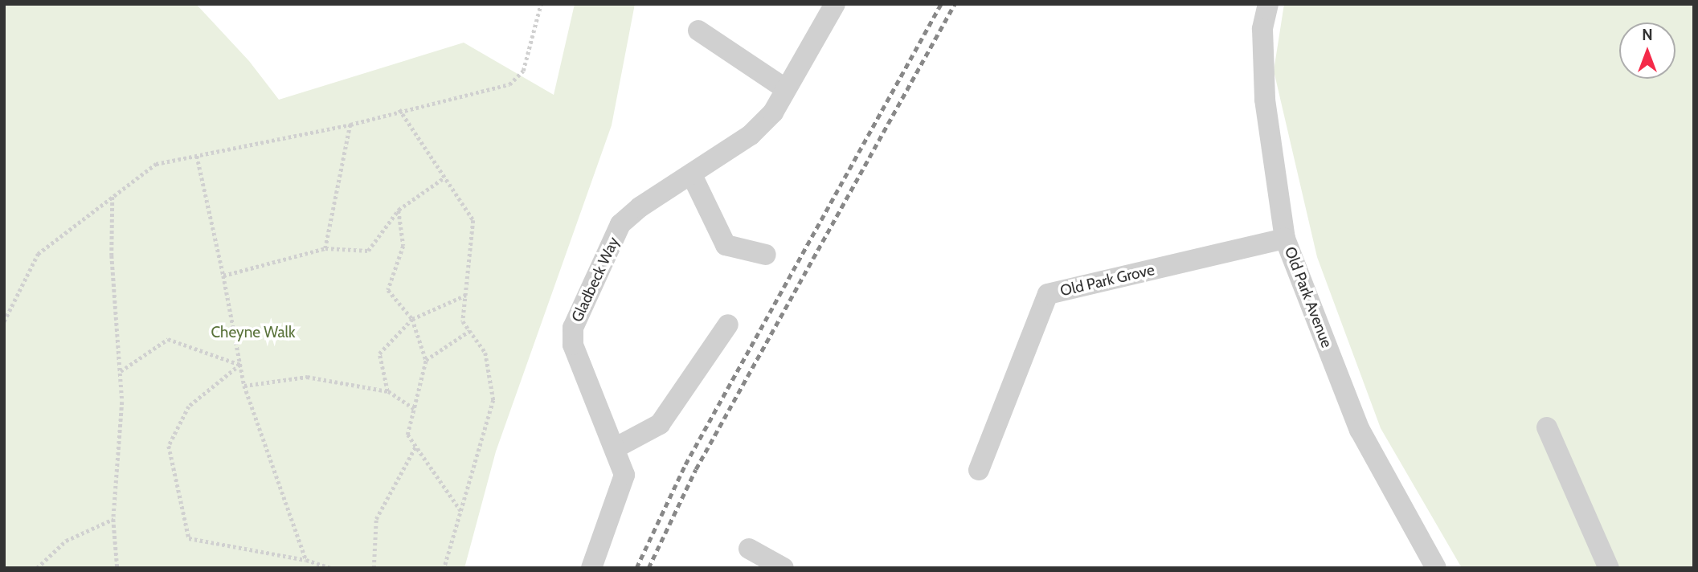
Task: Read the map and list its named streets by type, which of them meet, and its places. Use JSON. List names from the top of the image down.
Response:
{
  "streets": {
    "street": ["Gladbeck Way", "Old Park Grove", "Old Park Avenue"]
  },
  "crossings": [
    ["Old Park Grove", "Old Park Avenue"]
  ],
  "parks": ["Cheyne Walk"],
  "north": "top"
}
